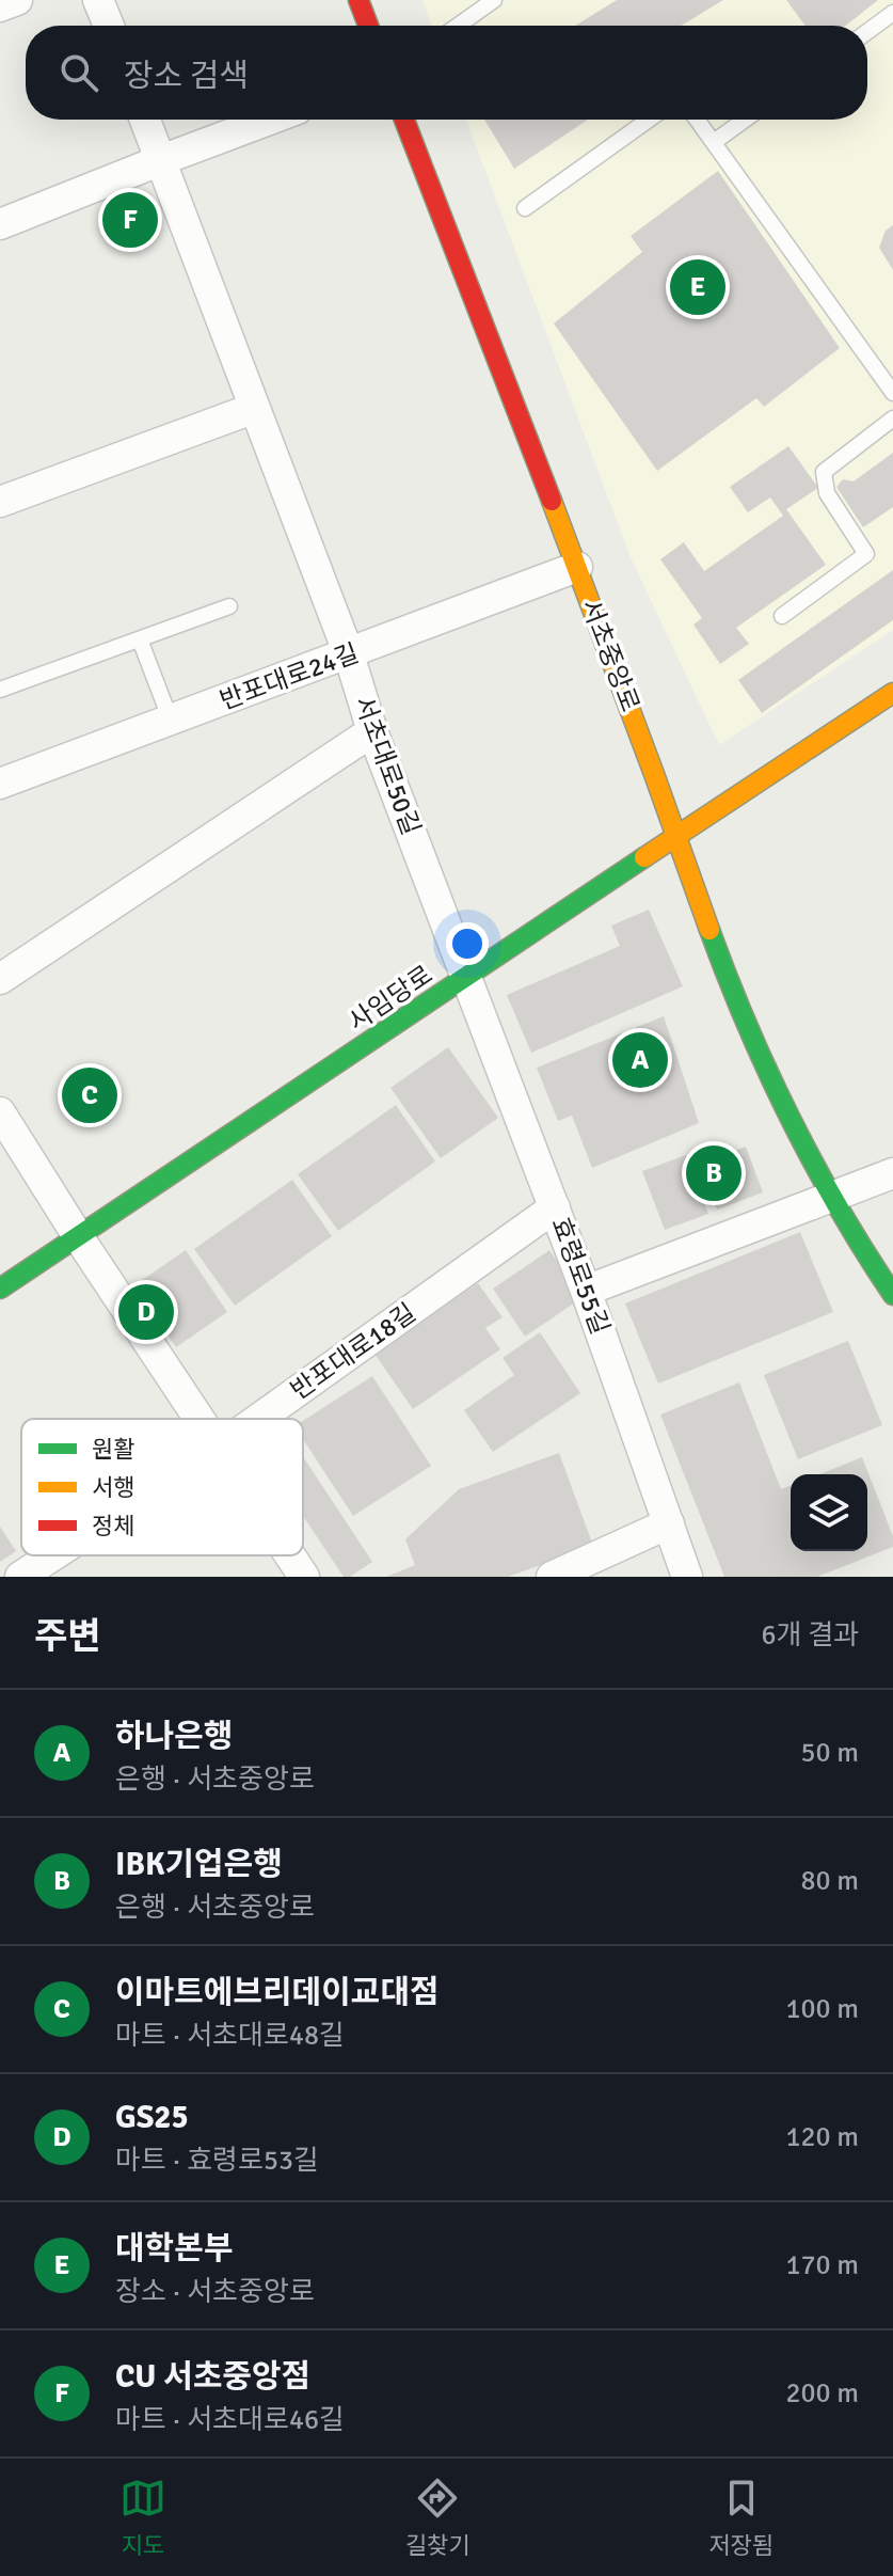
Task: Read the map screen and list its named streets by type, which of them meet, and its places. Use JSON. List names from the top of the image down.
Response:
{
  "streets": {
    "main road": ["서초중앙로", "사임당로"],
    "street": [
      "반포대로24길",
      "서초대로50길",
      "효령로55길",
      "반포대로18길"
    ]
  },
  "crossings": [
    ["서초중앙로", "반포대로24길"],
    ["서초중앙로", "사임당로"],
    ["반포대로24길", "서초대로50길"],
    ["서초대로50길", "사임당로"],
    ["서초대로50길", "효령로55길"],
    ["사임당로", "효령로55길"],
    ["효령로55길", "반포대로18길"]
  ],
  "legend": ["원활", "서행", "정체"],
  "page": {
    "search": "장소 검색",
    "pins": [
      "F",
      "E",
      "A",
      "C",
      "B",
      "D"
    ],
    "heading": ["주변", "6개 결과"],
    "list": [
      {
        "mark": "A",
        "name": "하나은행",
        "note": "은행 · 서초중앙로",
        "value": "50 m"
      },
      {
        "mark": "B",
        "name": "IBK기업은행",
        "note": "은행 · 서초중앙로",
        "value": "80 m"
      },
      {
        "mark": "C",
        "name": "이마트에브리데이교대점",
        "note": "마트 · 서초대로48길",
        "value": "100 m"
      },
      {
        "mark": "D",
        "name": "GS25",
        "note": "마트 · 효령로53길",
        "value": "120 m"
      },
      {
        "mark": "E",
        "name": "대학본부",
        "note": "장소 · 서초중앙로",
        "value": "170 m"
      },
      {
        "mark": "F",
        "name": "CU 서초중앙점",
        "note": "마트 · 서초대로46길",
        "value": "200 m"
      }
    ],
    "nav": ["지도", "길찾기", "저장됨"]
  }
}
